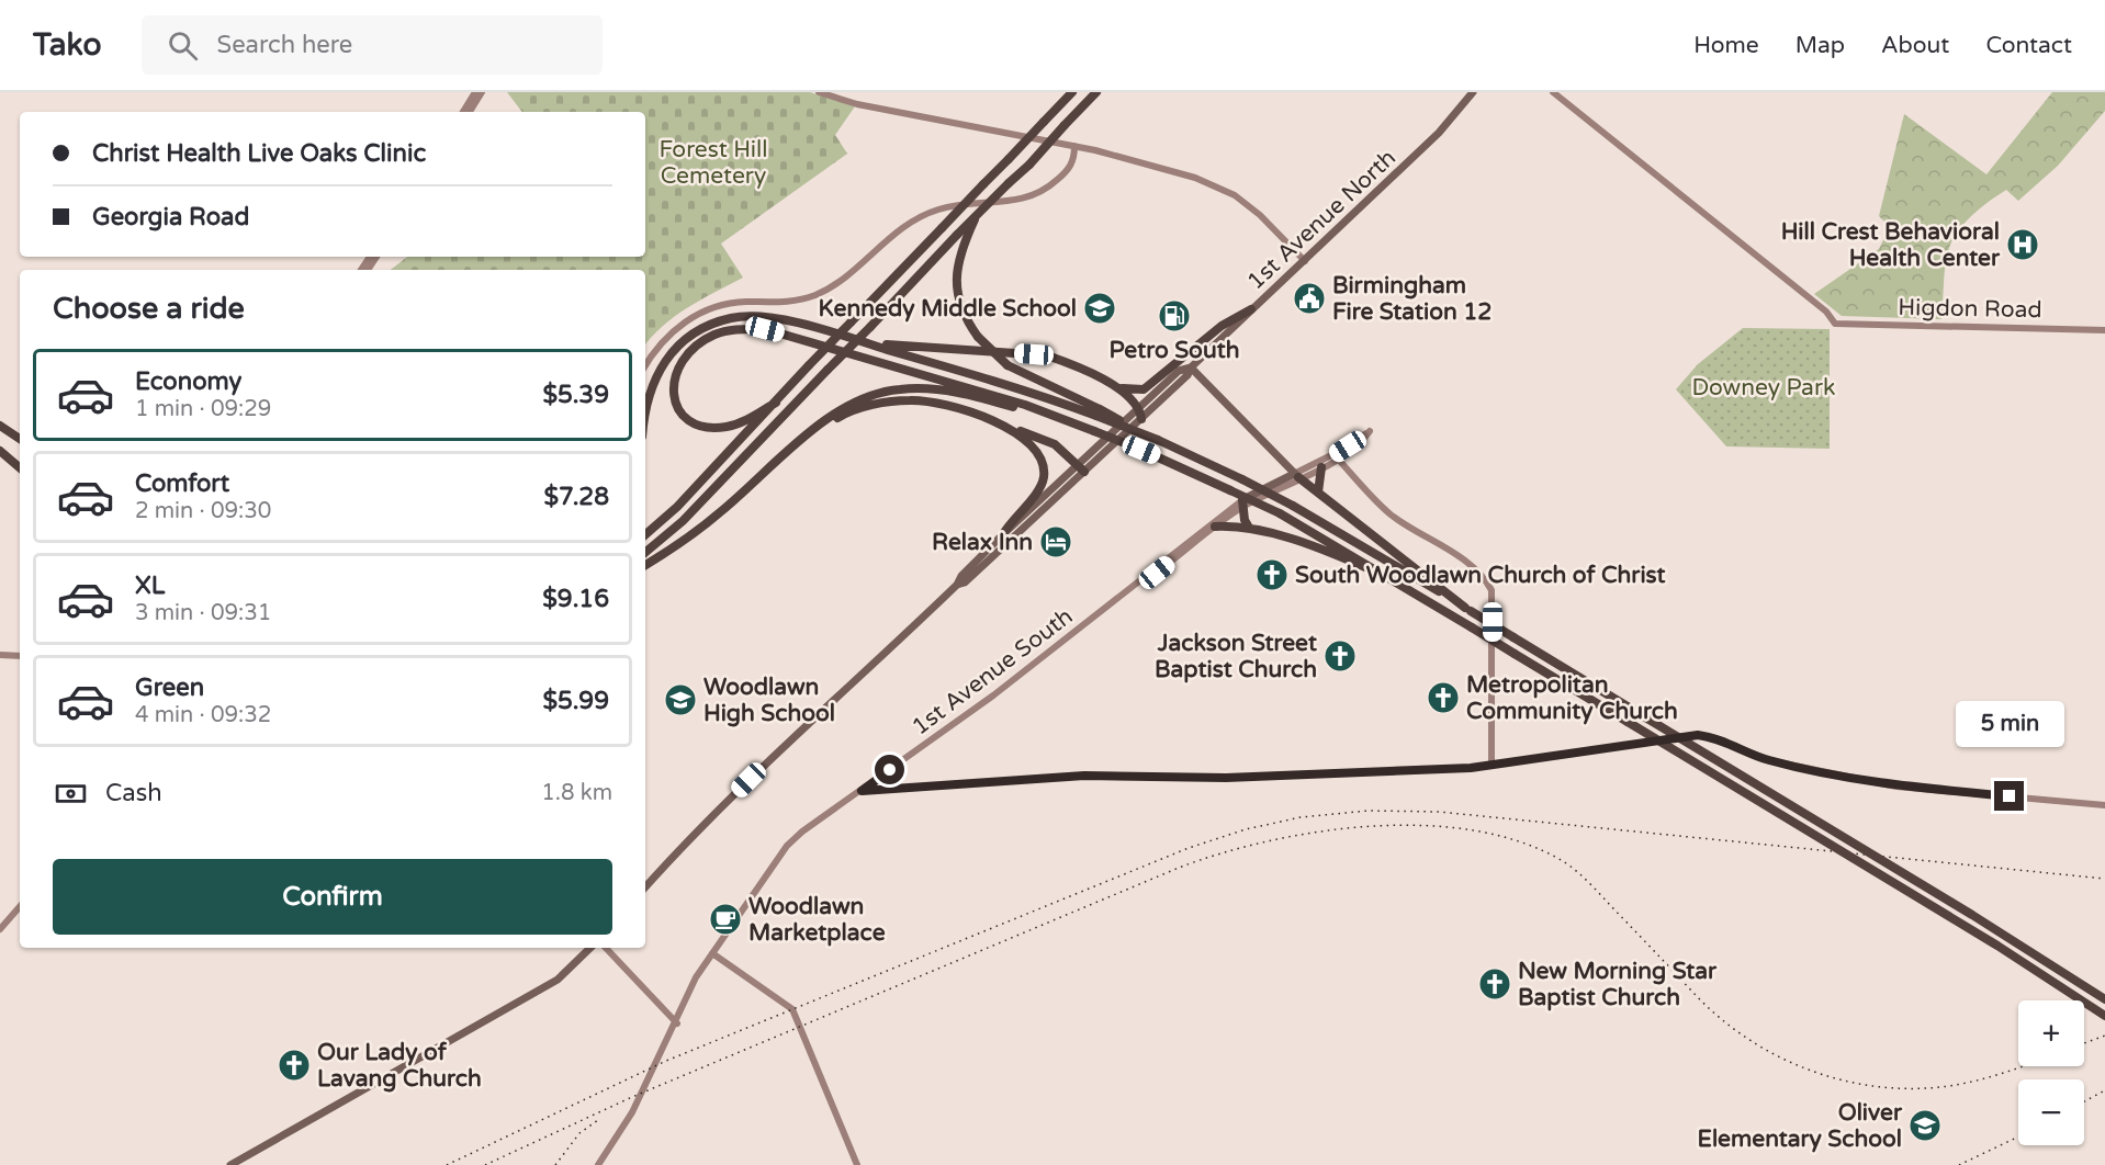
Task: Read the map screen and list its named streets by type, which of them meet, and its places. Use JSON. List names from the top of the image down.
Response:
{
  "streets": {
    "main road": ["1st Avenue North", "1st Avenue South"],
    "street": ["Higdon Road"]
  },
  "parks": ["Forest Hill Cemetery", "Downey Park"],
  "places": {
    "hospital": ["Hill Crest Behavioral Health Center"],
    "public building": ["Birmingham Fire Station 12"],
    "school or university": ["Kennedy Middle School", "Woodlawn High School", "Oliver Elementary School"],
    "fuel station": ["Petro South"],
    "hotel": ["Relax Inn"],
    "church": [
      "South Woodlawn Church of Christ",
      "Jackson Street Baptist Church",
      "Metropolitan Community Church",
      "New Morning Star Baptist Church",
      "Our Lady of Lavang Church"
    ],
    "cafe": ["Woodlawn Marketplace"]
  },
  "page": {
    "header": "Tako",
    "search": "Search here",
    "nav": [
      "Home",
      "Map",
      "About",
      "Contact"
    ],
    "banner": ["Christ Health Live Oaks Clinic", "Georgia Road"],
    "heading": "Choose a ride",
    "list": [
      {
        "name": "Economy",
        "note": "1 min · 09:29",
        "value": "$5.39"
      },
      {
        "name": "Comfort",
        "note": "2 min · 09:30",
        "value": "$7.28"
      },
      {
        "name": "XL",
        "note": "3 min · 09:31",
        "value": "$9.16"
      },
      {
        "name": "Green",
        "note": "4 min · 09:32",
        "value": "$5.99"
      }
    ],
    "bubble": "5 min",
    "pay": ["Cash", "1.8 km"],
    "buttons": "Confirm",
    "map_buttons": ["+", "−"]
  }
}
